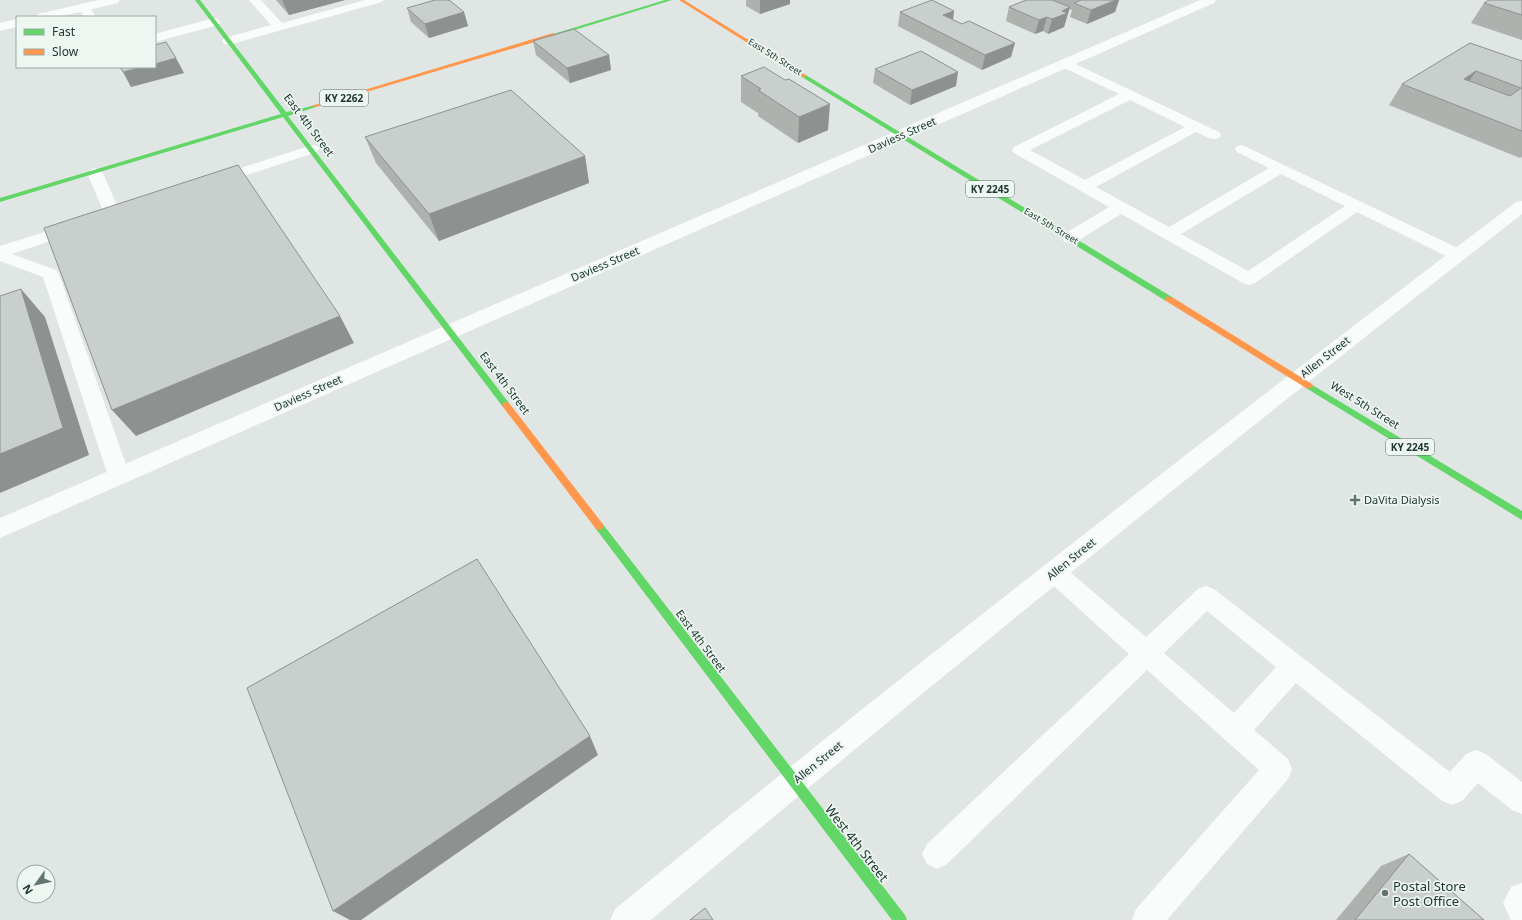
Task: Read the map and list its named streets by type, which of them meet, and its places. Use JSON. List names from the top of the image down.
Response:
{
  "streets": {
    "main road": [
      "East 5th Street",
      "KY 2262",
      "East 4th Street",
      "KY 2245",
      "West 5th Street",
      "West 4th Street"
    ],
    "street": ["Daviess Street", "Allen Street"]
  },
  "crossings": [
    ["East 5th Street", "Daviess Street"],
    ["East 5th Street", "Allen Street"],
    ["East 5th Street", "West 5th Street"],
    ["KY 2262", "East 4th Street"],
    ["East 4th Street", "Daviess Street"],
    ["East 4th Street", "Allen Street"],
    ["East 4th Street", "West 4th Street"],
    ["Allen Street", "West 5th Street"],
    ["Allen Street", "West 4th Street"]
  ],
  "places": {
    "health": ["DaVita Dialysis"],
    "other": ["Postal Store Post Office"]
  },
  "legend": ["Fast", "Slow"],
  "north": "bottom left"
}
